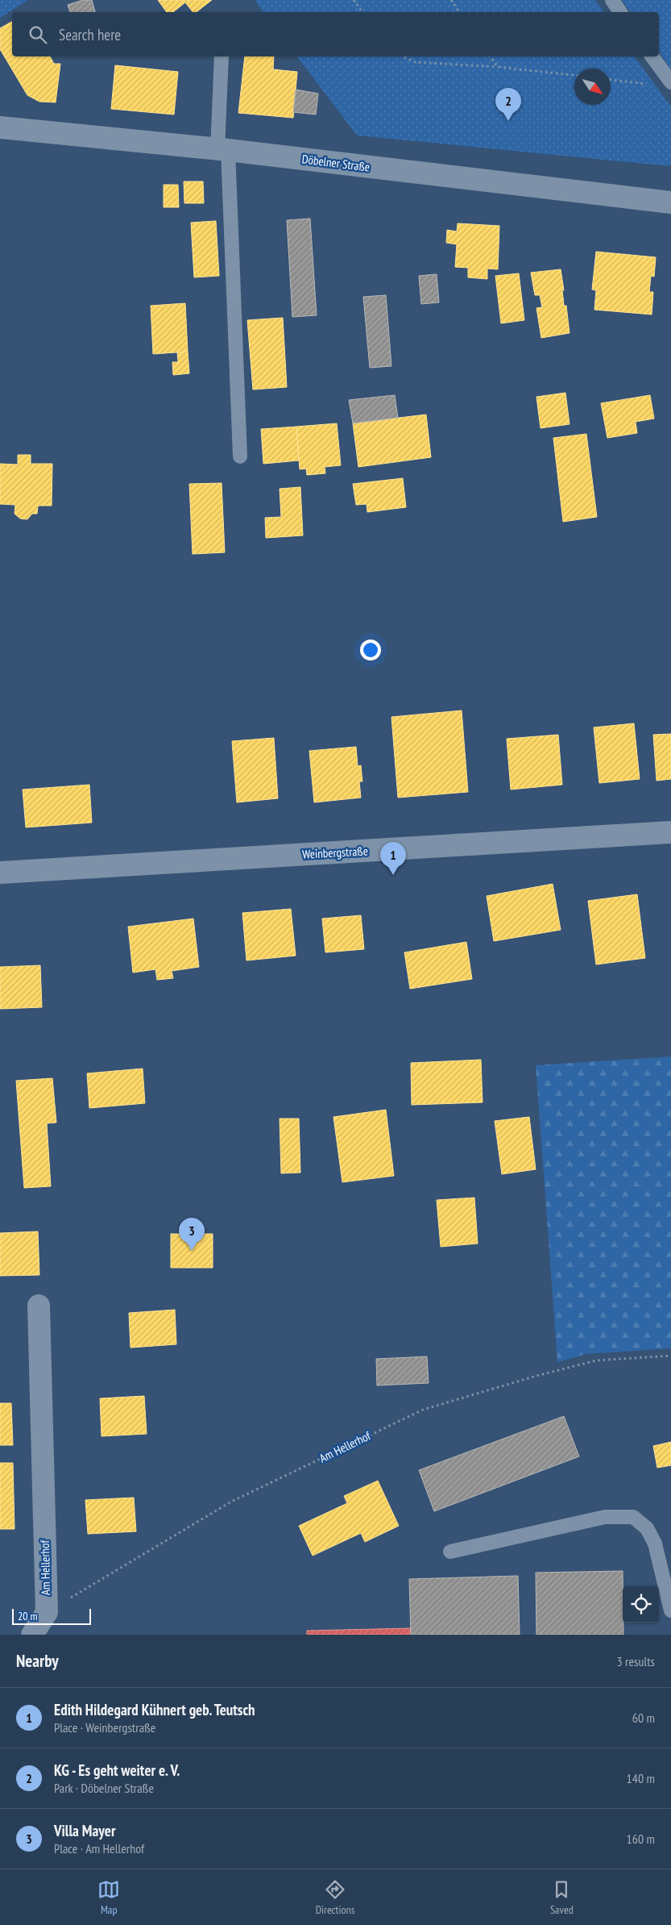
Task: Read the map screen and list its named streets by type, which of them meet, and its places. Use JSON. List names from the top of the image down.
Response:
{
  "streets": {
    "street": ["Döbelner Straße", "Weinbergstraße", "Am Hellerhof"]
  },
  "scale_bar": "20 m",
  "north": "bottom right",
  "page": {
    "search": "Search here",
    "pins": ["2", "1", "3"],
    "scale": "20 m",
    "heading": ["Nearby", "3 results"],
    "list": [
      {
        "mark": "1",
        "name": "Edith Hildegard Kühnert geb. Teutsch",
        "note": "Place · Weinbergstraße",
        "value": "60 m"
      },
      {
        "mark": "2",
        "name": "KG - Es geht weiter e. V.",
        "note": "Park · Döbelner Straße",
        "value": "140 m"
      },
      {
        "mark": "3",
        "name": "Villa Mayer",
        "note": "Place · Am Hellerhof",
        "value": "160 m"
      }
    ],
    "nav": ["Map", "Directions", "Saved"]
  }
}
